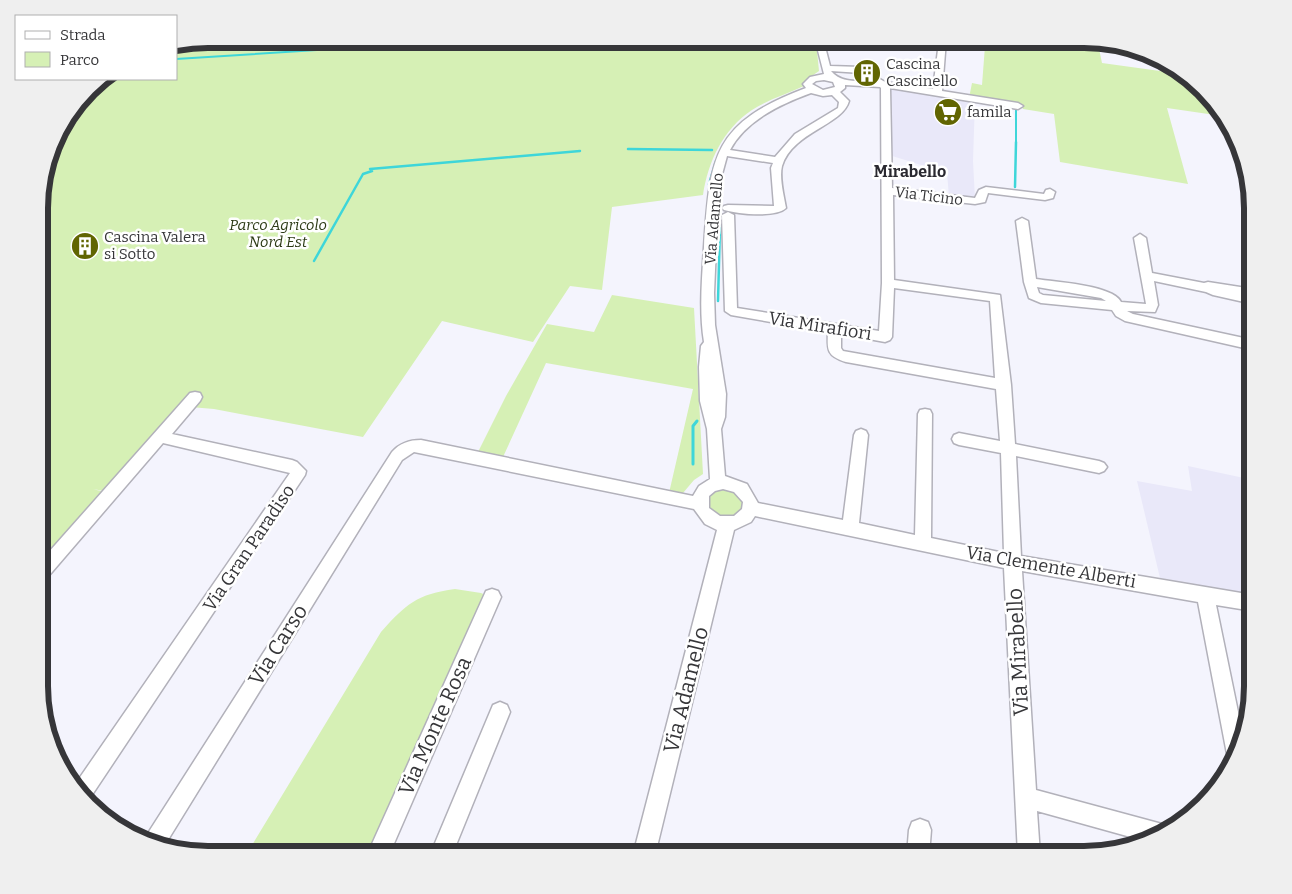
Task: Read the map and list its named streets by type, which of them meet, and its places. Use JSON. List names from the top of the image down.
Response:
{
  "streets": {
    "street": [
      "Via Ticino",
      "Via Adamello",
      "Via Mirafiori",
      "Via Gran Paradiso",
      "Via Clemente Alberti",
      "Via Carso",
      "Via Mirabello",
      "Via Monte Rosa"
    ]
  },
  "crossings": [
    ["Via Adamello", "Via Clemente Alberti"],
    ["Via Adamello", "Via Carso"],
    ["Via Mirafiori", "Via Mirabello"],
    ["Via Clemente Alberti", "Via Carso"],
    ["Via Clemente Alberti", "Via Mirabello"]
  ],
  "districts": ["Mirabello"],
  "parks": ["Parco Agricolo Nord Est"],
  "places": {
    "building": ["Cascina Cascinello", "Cascina Valera si Sotto"],
    "supermarket": ["famila"]
  },
  "legend": ["Strada", "Parco"]
}
